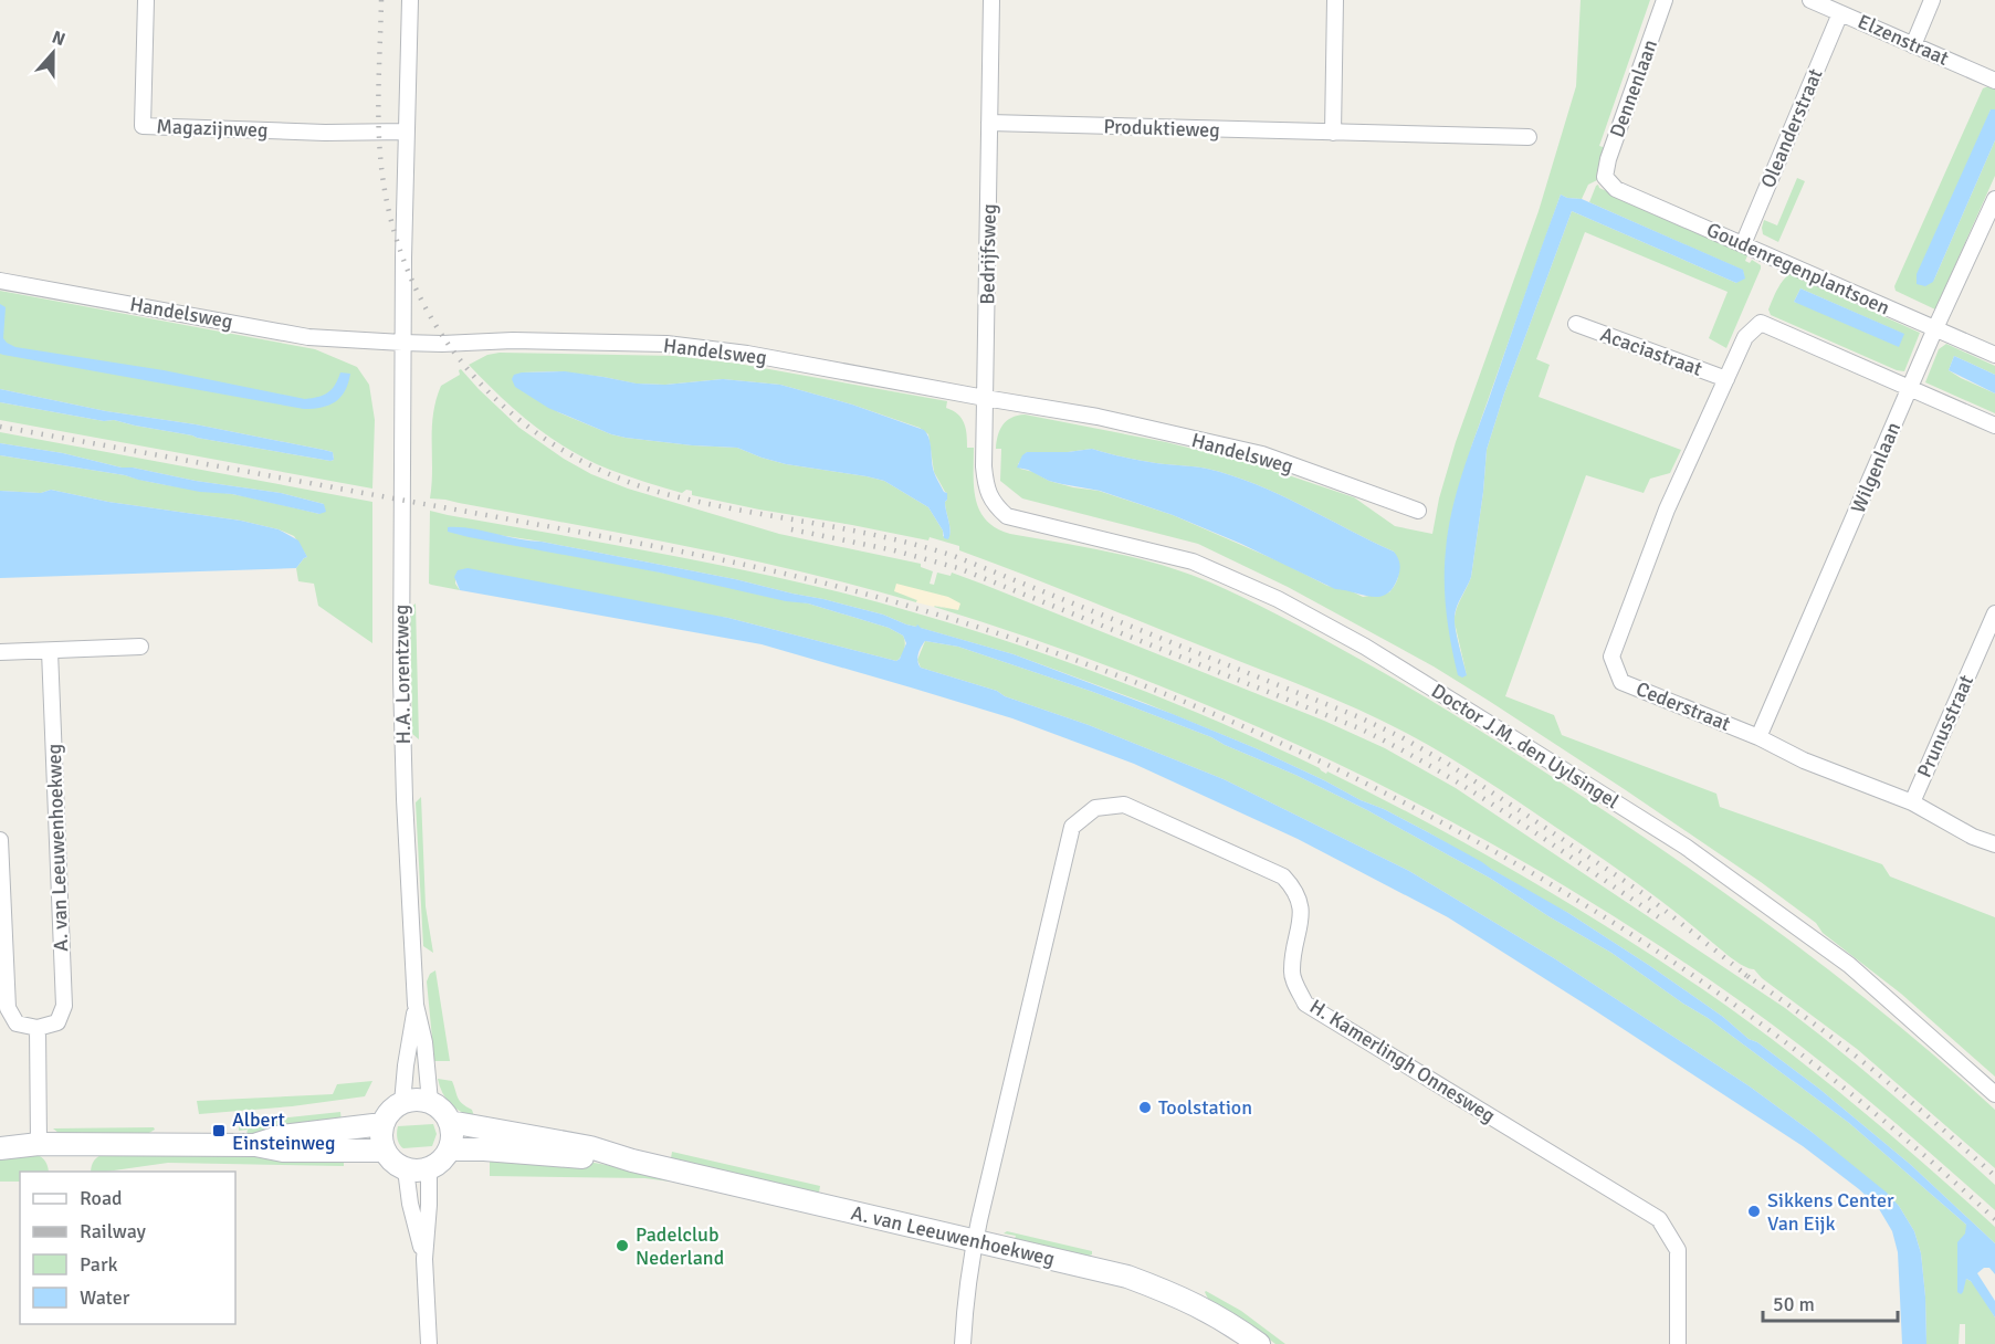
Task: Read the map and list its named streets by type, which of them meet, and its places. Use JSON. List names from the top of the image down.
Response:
{
  "streets": {
    "street": [
      "Elzenstraat",
      "Dennenlaan",
      "Magazijnweg",
      "Produktieweg",
      "Oleanderstraat",
      "Bedrijfsweg",
      "Goudenregenplantsoen",
      "Handelsweg",
      "Acaciastraat",
      "Wilgenlaan",
      "H.A. Lorentzweg",
      "Cederstraat",
      "Prunusstraat",
      "Doctor J.M. den Uylsingel",
      "A. van Leeuwenhoekweg",
      "H. Kamerlingh Onnesweg"
    ]
  },
  "crossings": [
    ["Elzenstraat", "Oleanderstraat"],
    ["Dennenlaan", "Goudenregenplantsoen"],
    ["Produktieweg", "Bedrijfsweg"],
    ["Oleanderstraat", "Goudenregenplantsoen"],
    ["Bedrijfsweg", "Handelsweg"],
    ["Bedrijfsweg", "Doctor J.M. den Uylsingel"],
    ["Goudenregenplantsoen", "Wilgenlaan"],
    ["Handelsweg", "H.A. Lorentzweg"],
    ["Acaciastraat", "Cederstraat"],
    ["Wilgenlaan", "Cederstraat"],
    ["H.A. Lorentzweg", "A. van Leeuwenhoekweg"],
    ["Cederstraat", "Prunusstraat"],
    ["A. van Leeuwenhoekweg", "H. Kamerlingh Onnesweg"]
  ],
  "places": {
    "other": ["Toolstation", "Sikkens Center Van Eijk", "Padelclub Nederland"],
    "transit": ["Albert Einsteinweg"]
  },
  "legend": [
    "Road",
    "Railway",
    "Park",
    "Water"
  ],
  "scale_bar": "50 m",
  "north": "top"
}
